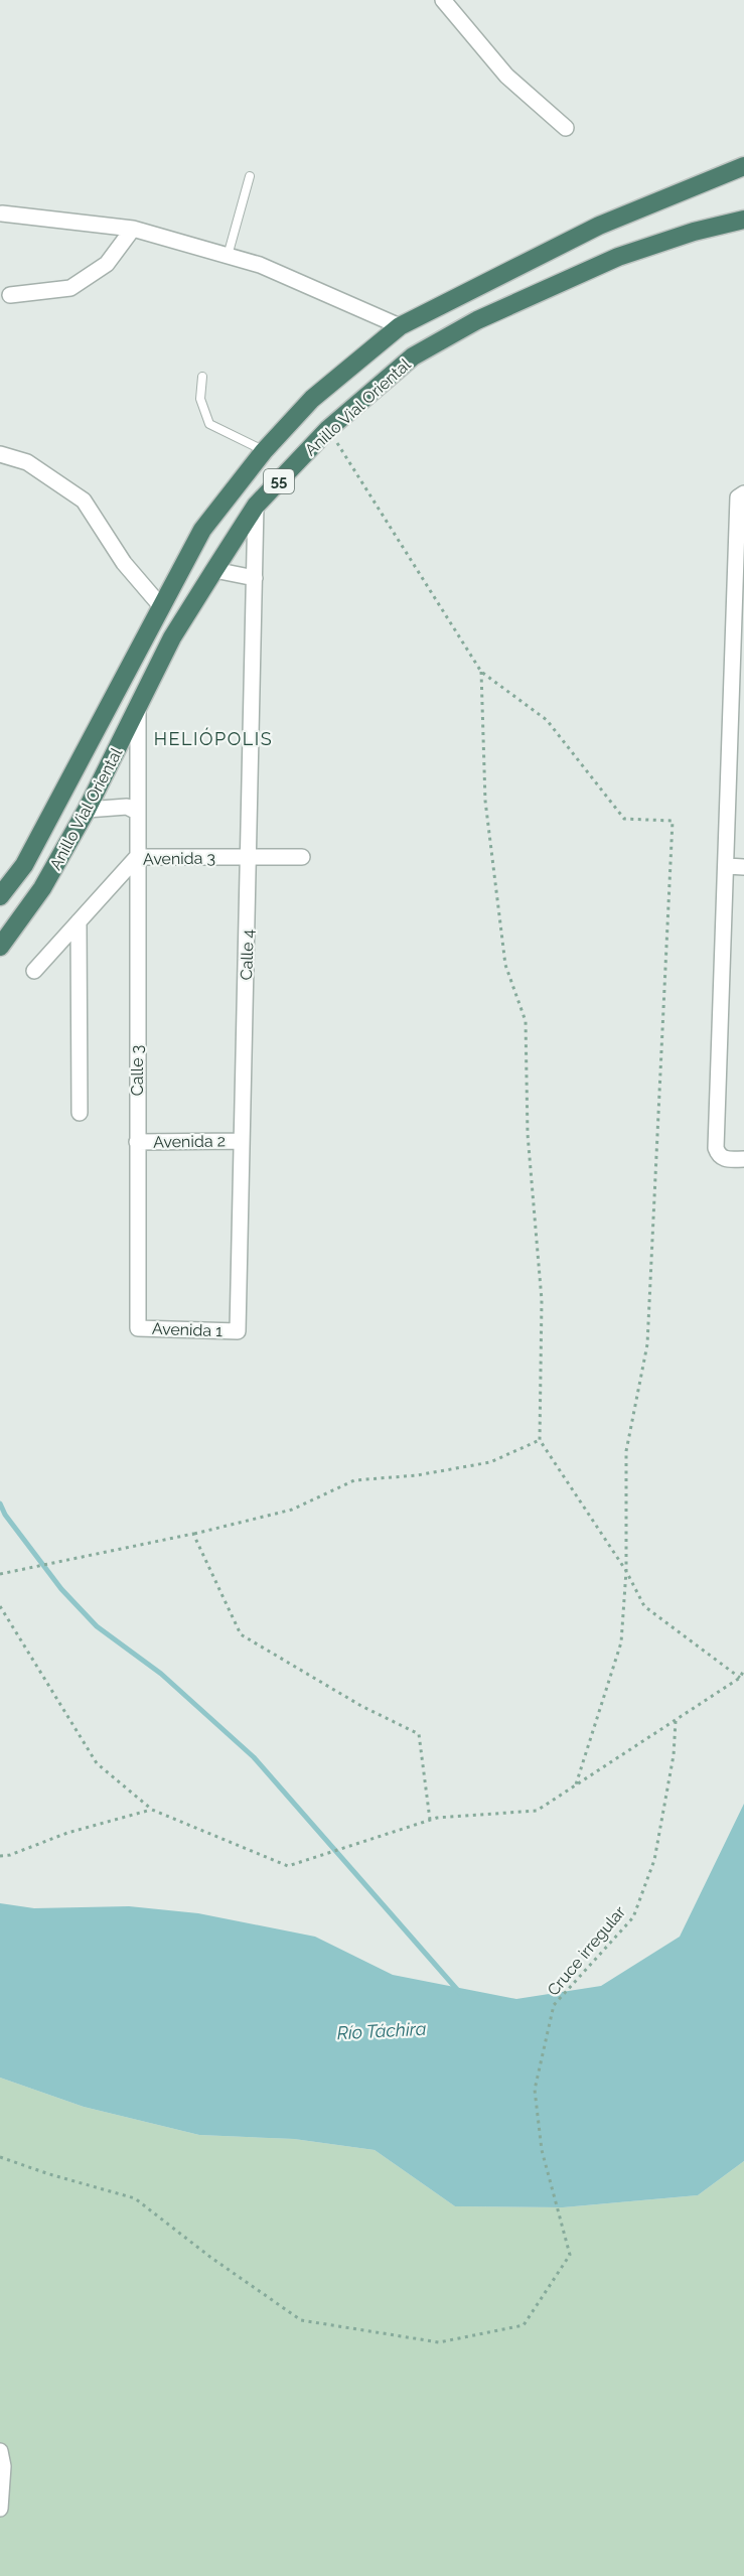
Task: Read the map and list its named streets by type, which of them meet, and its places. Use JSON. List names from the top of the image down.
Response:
{
  "streets": {
    "highway": ["Anillo Vial Oriental", "55"],
    "street": [
      "Avenida 3",
      "Calle 4",
      "Calle 3",
      "Avenida 2",
      "Avenida 1"
    ],
    "path": ["Cruce irregular"]
  },
  "crossings": [
    ["Anillo Vial Oriental", "Calle 4"],
    ["Anillo Vial Oriental", "Calle 3"],
    ["Avenida 3", "Calle 4"],
    ["Avenida 3", "Calle 3"],
    ["Calle 4", "Avenida 2"],
    ["Calle 4", "Avenida 1"],
    ["Calle 3", "Avenida 2"],
    ["Calle 3", "Avenida 1"]
  ],
  "districts": ["HELIÓPOLIS"],
  "water": ["Río Táchira"]
}
